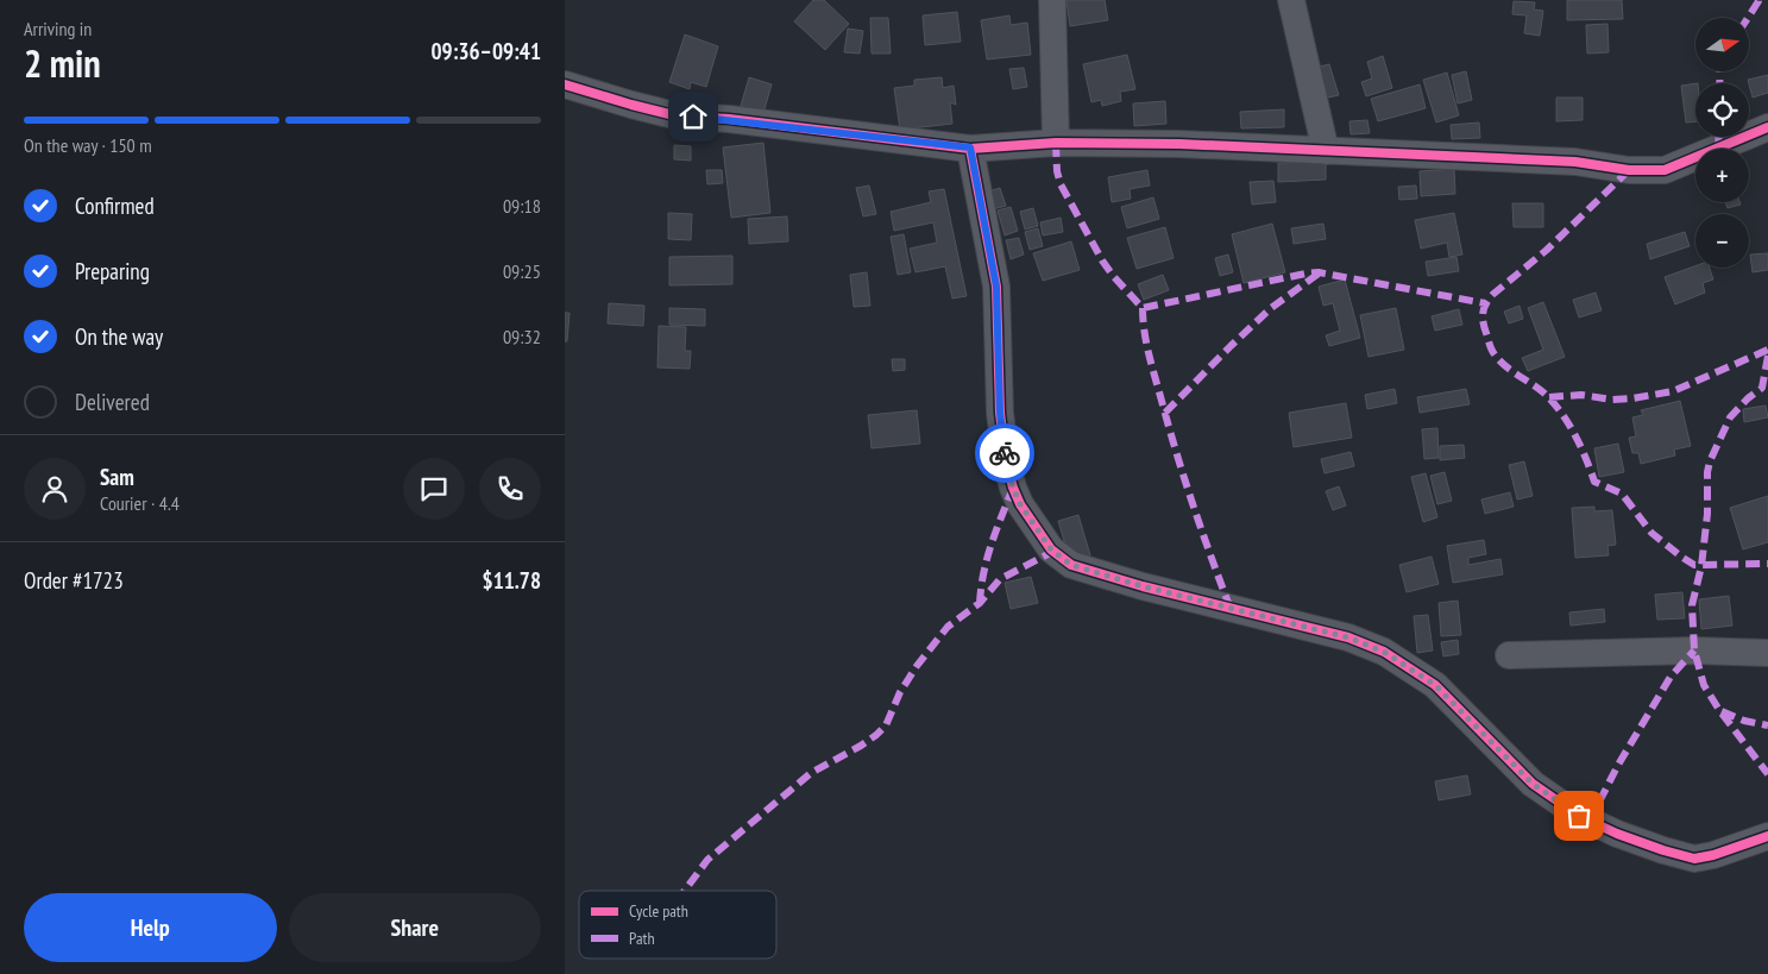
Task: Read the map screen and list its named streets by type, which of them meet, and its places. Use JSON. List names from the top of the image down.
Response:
{
  "legend": ["Cycle path", "Path"],
  "north": "right",
  "page": {
    "heading": ["2 min", "Arriving in", "09:36–09:41"],
    "panel": [
      "Sam",
      "Courier · 4.4",
      "Order #1723",
      "$11.78"
    ],
    "map_buttons": ["+", "−"],
    "bar": "On the way · 150 m",
    "list": [
      ["Confirmed", "09:18"],
      ["Preparing", "09:25"],
      ["On the way", "09:32"],
      "Delivered"
    ],
    "buttons": ["Help", "Share"]
  }
}
